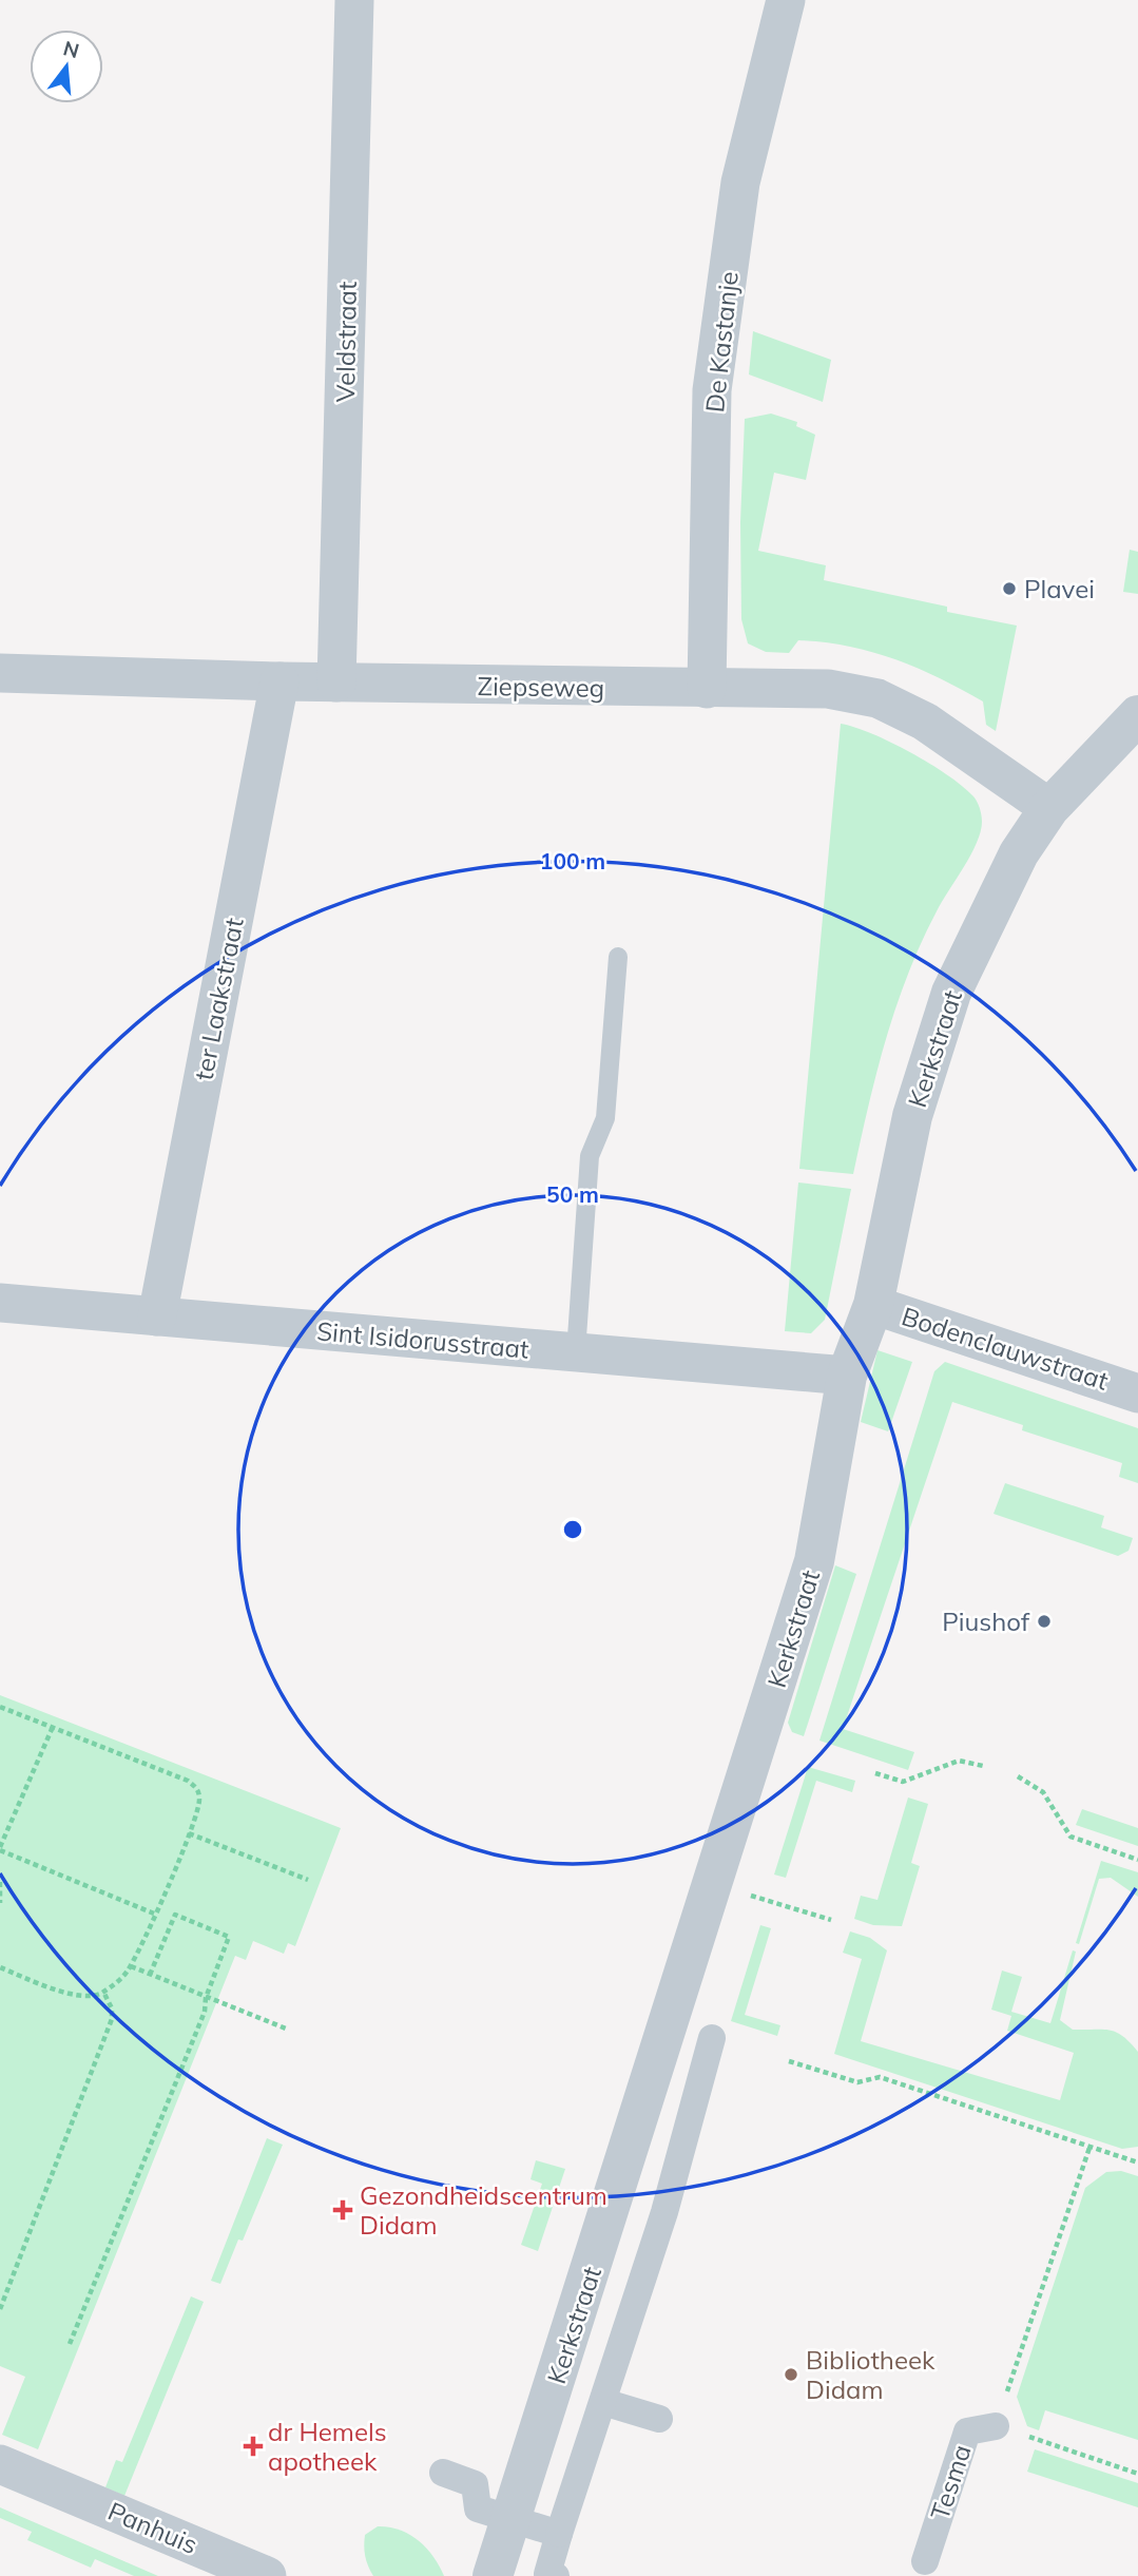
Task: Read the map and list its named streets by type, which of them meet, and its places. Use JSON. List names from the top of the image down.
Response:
{
  "streets": {
    "street": [
      "Veldstraat",
      "De Kastanje",
      "Ziepseweg",
      "ter Laakstraat",
      "Kerkstraat",
      "Sint Isidorusstraat",
      "Bodenclauwstraat",
      "Tesma",
      "Panhuis"
    ]
  },
  "crossings": [
    ["Veldstraat", "Ziepseweg"],
    ["De Kastanje", "Ziepseweg"],
    ["Ziepseweg", "ter Laakstraat"],
    ["Ziepseweg", "Kerkstraat"],
    ["ter Laakstraat", "Sint Isidorusstraat"],
    ["Kerkstraat", "Sint Isidorusstraat"],
    ["Kerkstraat", "Bodenclauwstraat"]
  ],
  "places": {
    "other": ["Plavei", "Piushof", "Bibliotheek Didam"],
    "health": ["Gezondheidscentrum Didam", "dr Hemels apotheek"]
  },
  "north": "top",
  "rings": ["100 m", "50 m"]
}
